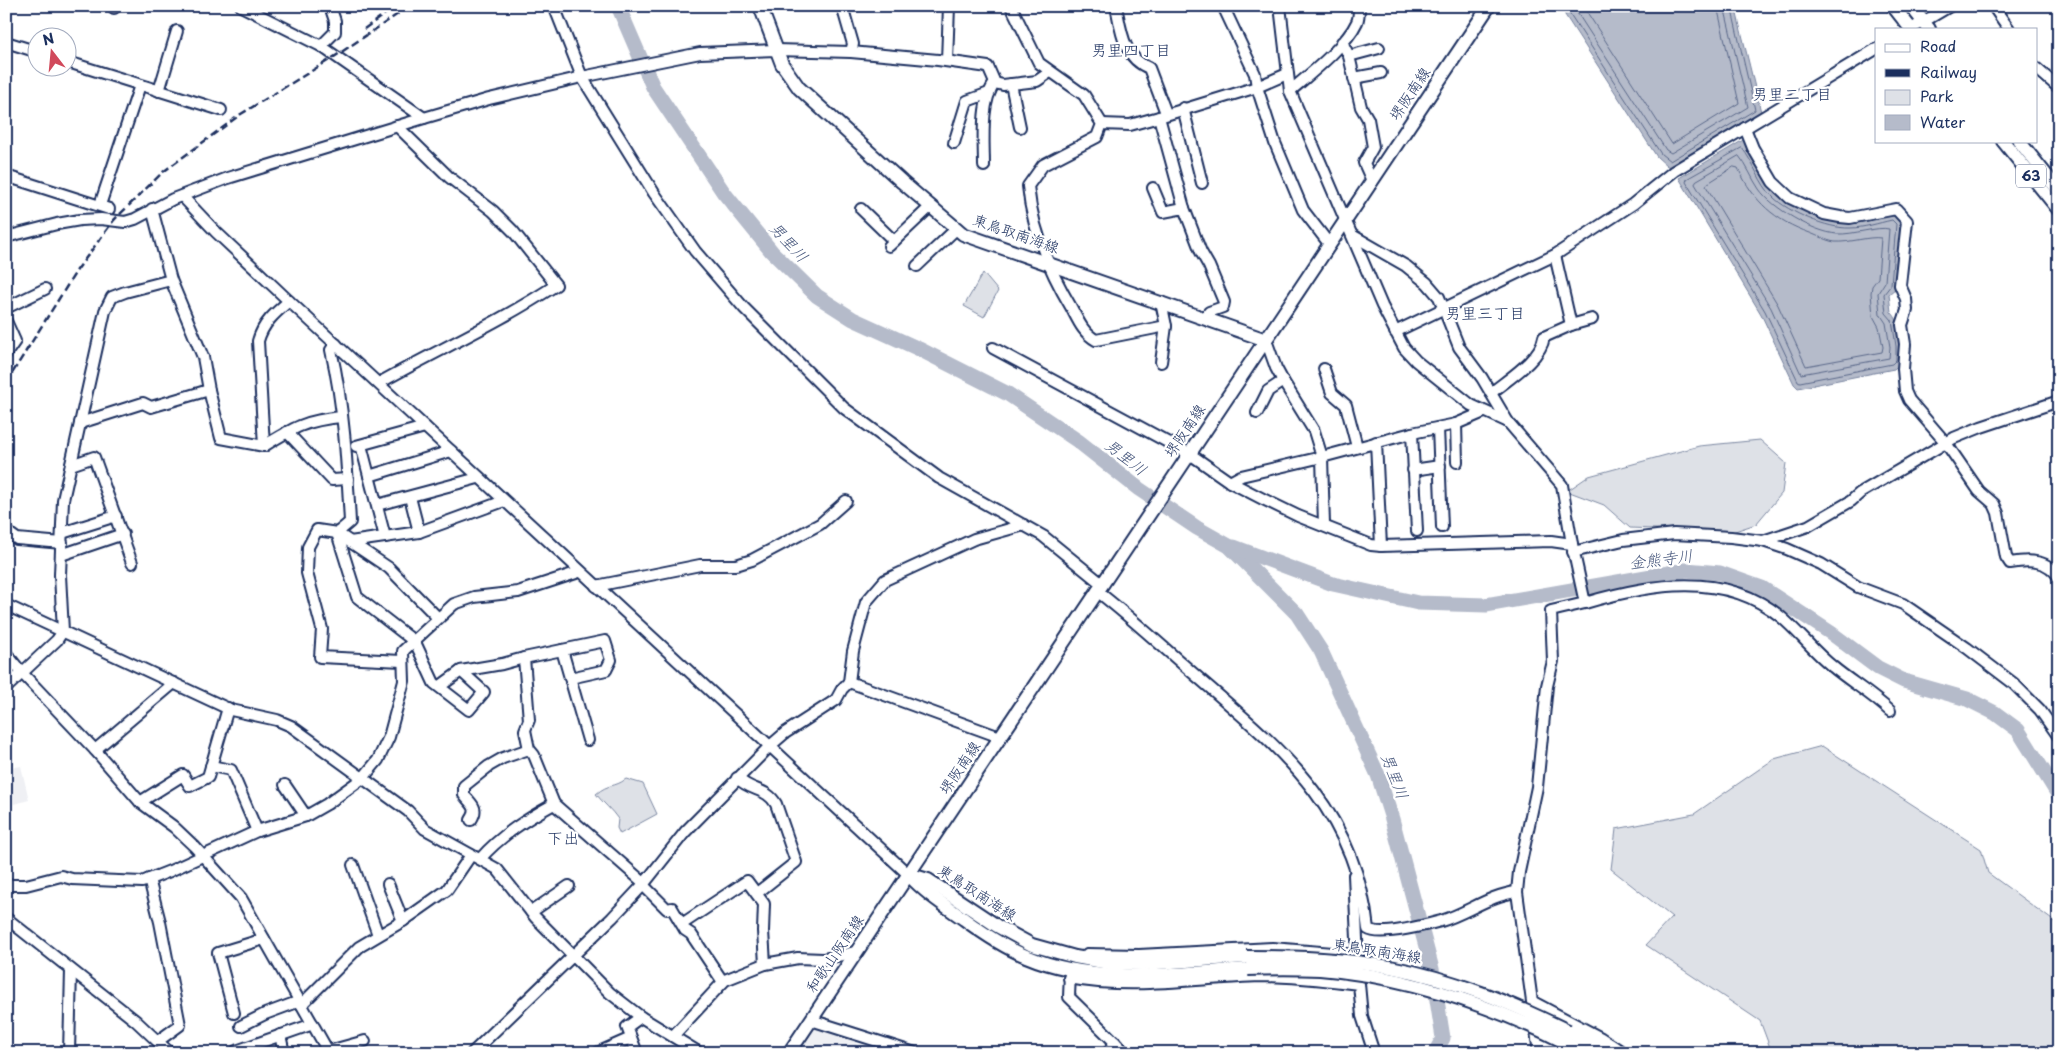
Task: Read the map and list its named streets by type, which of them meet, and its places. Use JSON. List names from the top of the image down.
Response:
{
  "streets": {
    "main road": [
      "堺阪南線",
      "63",
      "東鳥取南海線",
      "和歌山阪南線"
    ]
  },
  "crossings": [
    ["堺阪南線", "東鳥取南海線"],
    ["堺阪南線", "和歌山阪南線"],
    ["東鳥取南海線", "和歌山阪南線"]
  ],
  "districts": [
    "男里四丁目",
    "男里二丁目",
    "男里三丁目",
    "下出"
  ],
  "water": ["男里川", "金熊寺川"],
  "legend": [
    "Road",
    "Railway",
    "Park",
    "Water"
  ],
  "north": "top"
}
